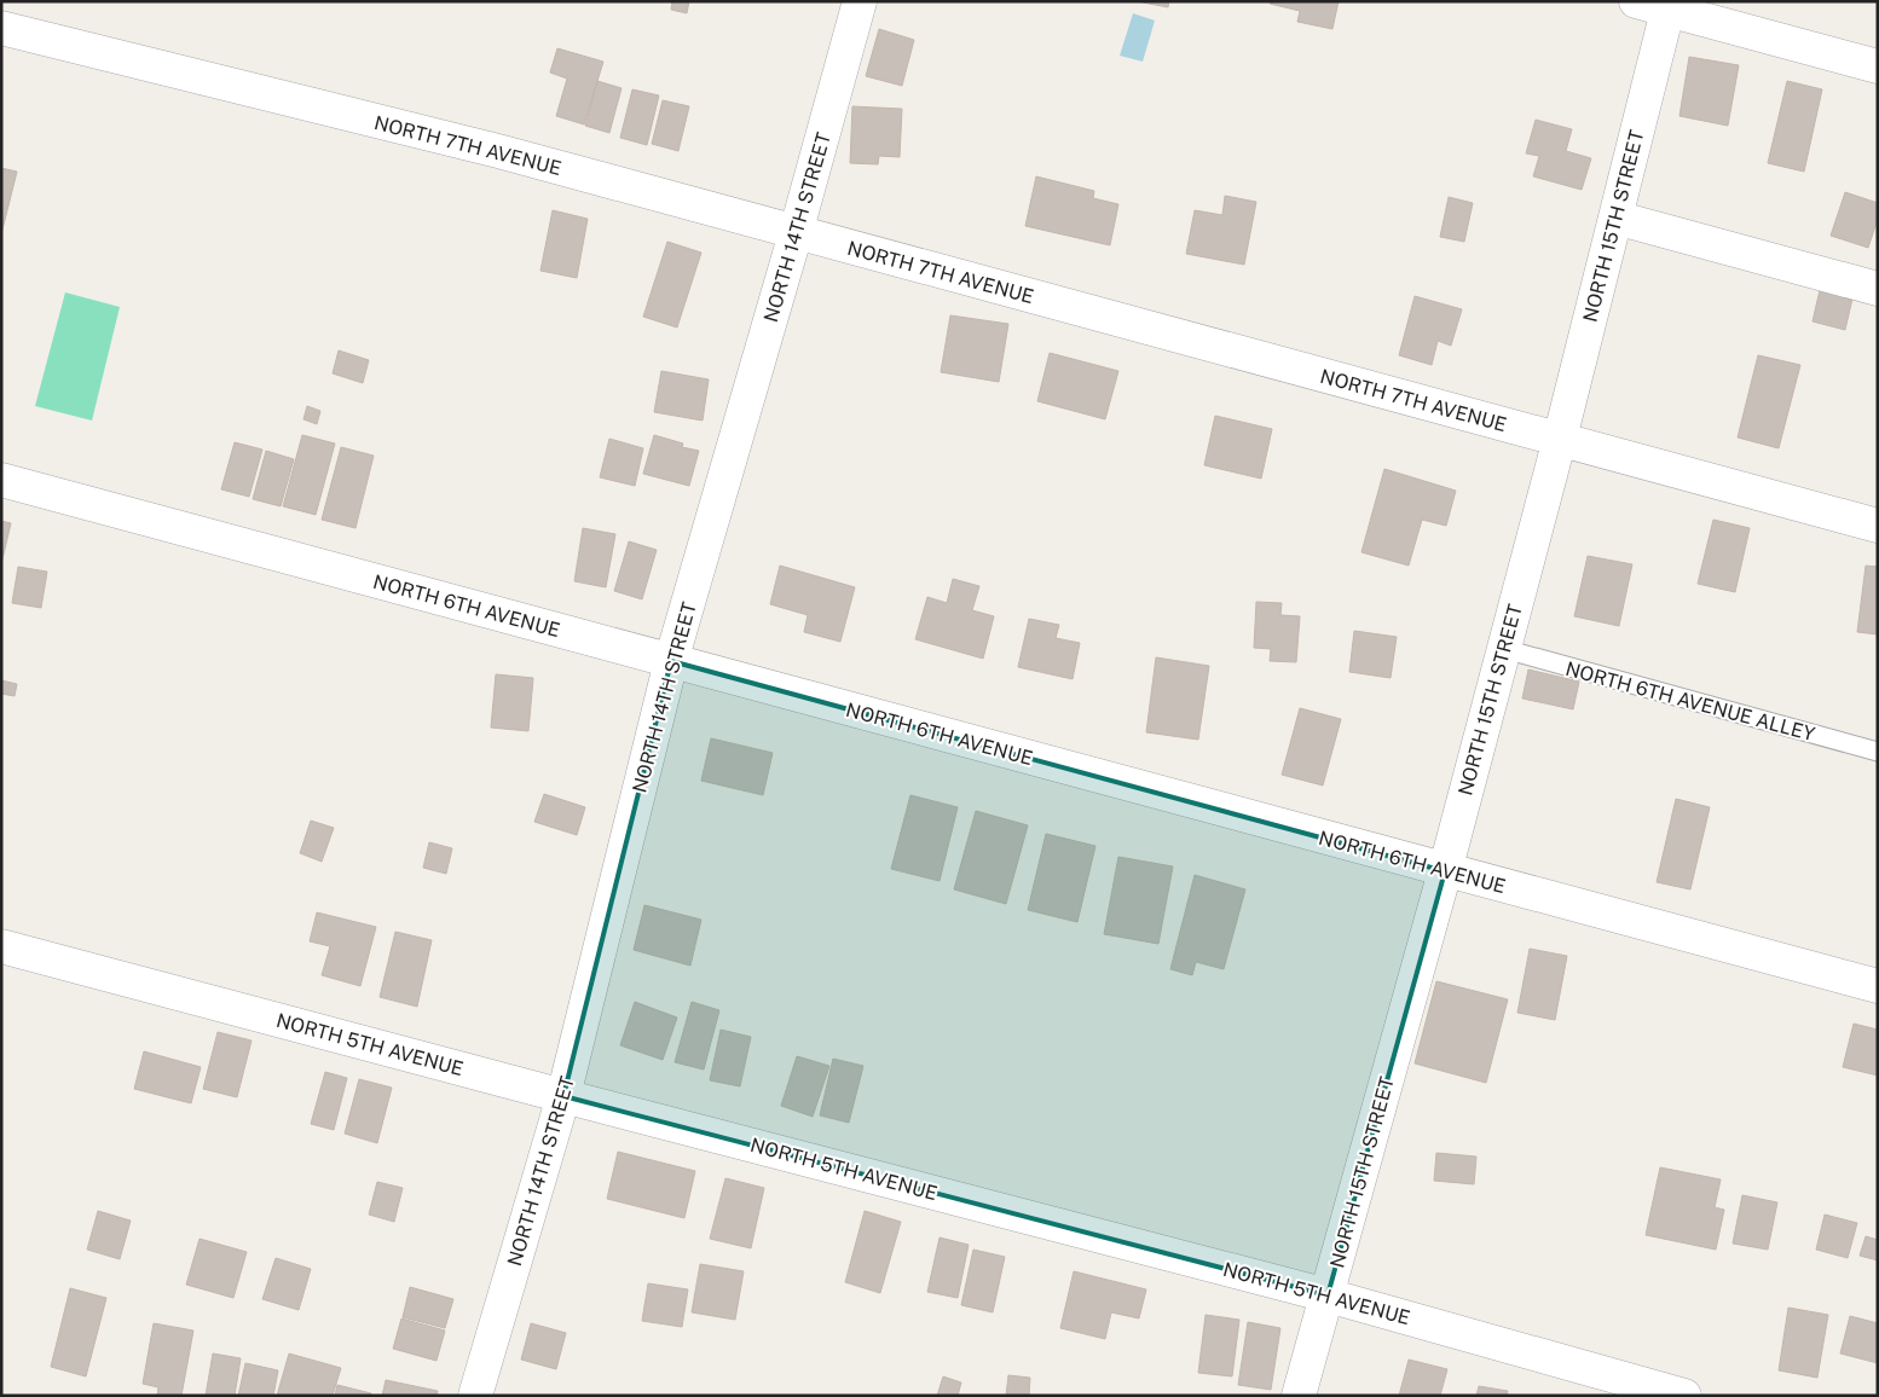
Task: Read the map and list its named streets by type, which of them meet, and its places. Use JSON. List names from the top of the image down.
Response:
{
  "streets": {
    "street": [
      "NORTH 7TH AVENUE",
      "NORTH 15TH STREET",
      "NORTH 14TH STREET",
      "NORTH 6TH AVENUE",
      "NORTH 5TH AVENUE"
    ],
    "lane": ["NORTH 6TH AVENUE ALLEY"]
  },
  "crossings": [
    ["NORTH 7TH AVENUE", "NORTH 15TH STREET"],
    ["NORTH 7TH AVENUE", "NORTH 14TH STREET"],
    ["NORTH 15TH STREET", "NORTH 6TH AVENUE"],
    ["NORTH 15TH STREET", "NORTH 6TH AVENUE ALLEY"],
    ["NORTH 15TH STREET", "NORTH 5TH AVENUE"],
    ["NORTH 14TH STREET", "NORTH 6TH AVENUE"],
    ["NORTH 14TH STREET", "NORTH 5TH AVENUE"]
  ]
}
